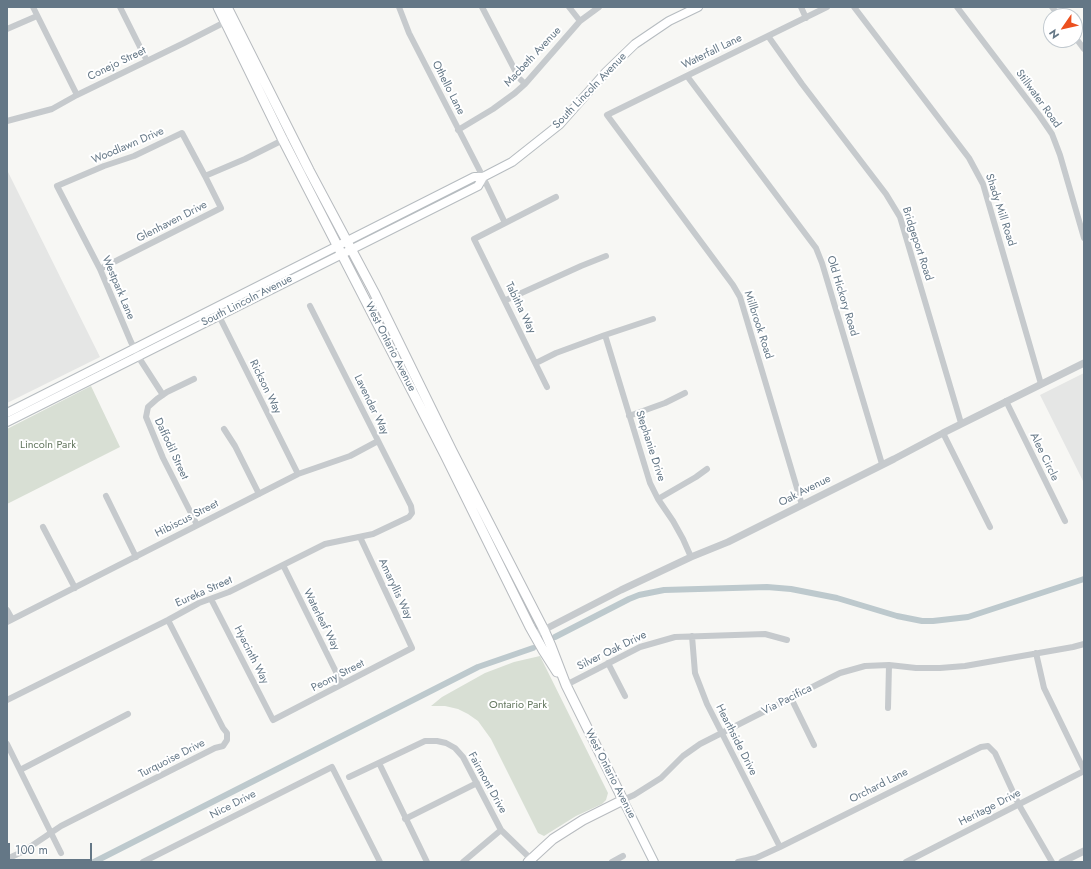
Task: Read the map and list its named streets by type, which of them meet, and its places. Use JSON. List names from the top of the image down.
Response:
{
  "streets": {
    "main road": ["South Lincoln Avenue", "West Ontario Avenue", "Via Pacifica"],
    "street": [
      "Waterfall Lane",
      "Macbeth Avenue",
      "Conejo Street",
      "Othello Lane",
      "Stillwater Road",
      "Woodlawn Drive",
      "Shady Mill Road",
      "Glenhaven Drive",
      "Bridgeport Road",
      "Westpark Lane",
      "Old Hickory Road",
      "Tabitha Way",
      "Millbrook Road",
      "Rickson Way",
      "Lavender Way",
      "Stephanie Drive",
      "Daffodil Street",
      "Alee Circle",
      "Oak Avenue",
      "Hibiscus Street",
      "Amaryllis Way",
      "Eureka Street",
      "Waterleaf Way",
      "Silver Oak Drive",
      "Hyacinth Way",
      "Peony Street",
      "Hearthside Drive",
      "Turquoise Drive",
      "Fairmont Drive",
      "Orchard Lane",
      "Nice Drive",
      "Heritage Drive"
    ]
  },
  "crossings": [
    ["Waterfall Lane", "Bridgeport Road"],
    ["Waterfall Lane", "Old Hickory Road"],
    ["Waterfall Lane", "Millbrook Road"],
    ["Macbeth Avenue", "Othello Lane"],
    ["Conejo Street", "West Ontario Avenue"],
    ["Othello Lane", "South Lincoln Avenue"],
    ["Othello Lane", "Tabitha Way"],
    ["South Lincoln Avenue", "Westpark Lane"],
    ["South Lincoln Avenue", "West Ontario Avenue"],
    ["South Lincoln Avenue", "Rickson Way"],
    ["Woodlawn Drive", "Glenhaven Drive"],
    ["Woodlawn Drive", "Westpark Lane"],
    ["Shady Mill Road", "Oak Avenue"],
    ["Glenhaven Drive", "Westpark Lane"],
    ["Bridgeport Road", "Oak Avenue"],
    ["Westpark Lane", "Daffodil Street"],
    ["Old Hickory Road", "Oak Avenue"],
    ["Millbrook Road", "Oak Avenue"],
    ["West Ontario Avenue", "Oak Avenue"],
    ["West Ontario Avenue", "Silver Oak Drive"],
    ["West Ontario Avenue", "Via Pacifica"],
    ["Rickson Way", "Hibiscus Street"],
    ["Lavender Way", "Hibiscus Street"],
    ["Lavender Way", "Eureka Street"],
    ["Stephanie Drive", "Oak Avenue"],
    ["Daffodil Street", "Hibiscus Street"],
    ["Alee Circle", "Oak Avenue"],
    ["Amaryllis Way", "Eureka Street"],
    ["Amaryllis Way", "Peony Street"],
    ["Eureka Street", "Waterleaf Way"],
    ["Eureka Street", "Hyacinth Way"],
    ["Eureka Street", "Turquoise Drive"],
    ["Waterleaf Way", "Peony Street"],
    ["Silver Oak Drive", "Hearthside Drive"],
    ["Hyacinth Way", "Peony Street"],
    ["Via Pacifica", "Hearthside Drive"],
    ["Via Pacifica", "Fairmont Drive"],
    ["Hearthside Drive", "Orchard Lane"],
    ["Orchard Lane", "Heritage Drive"]
  ],
  "parks": ["Lincoln Park", "Ontario Park"],
  "scale_bar": "100 m",
  "north": "bottom left"
}
